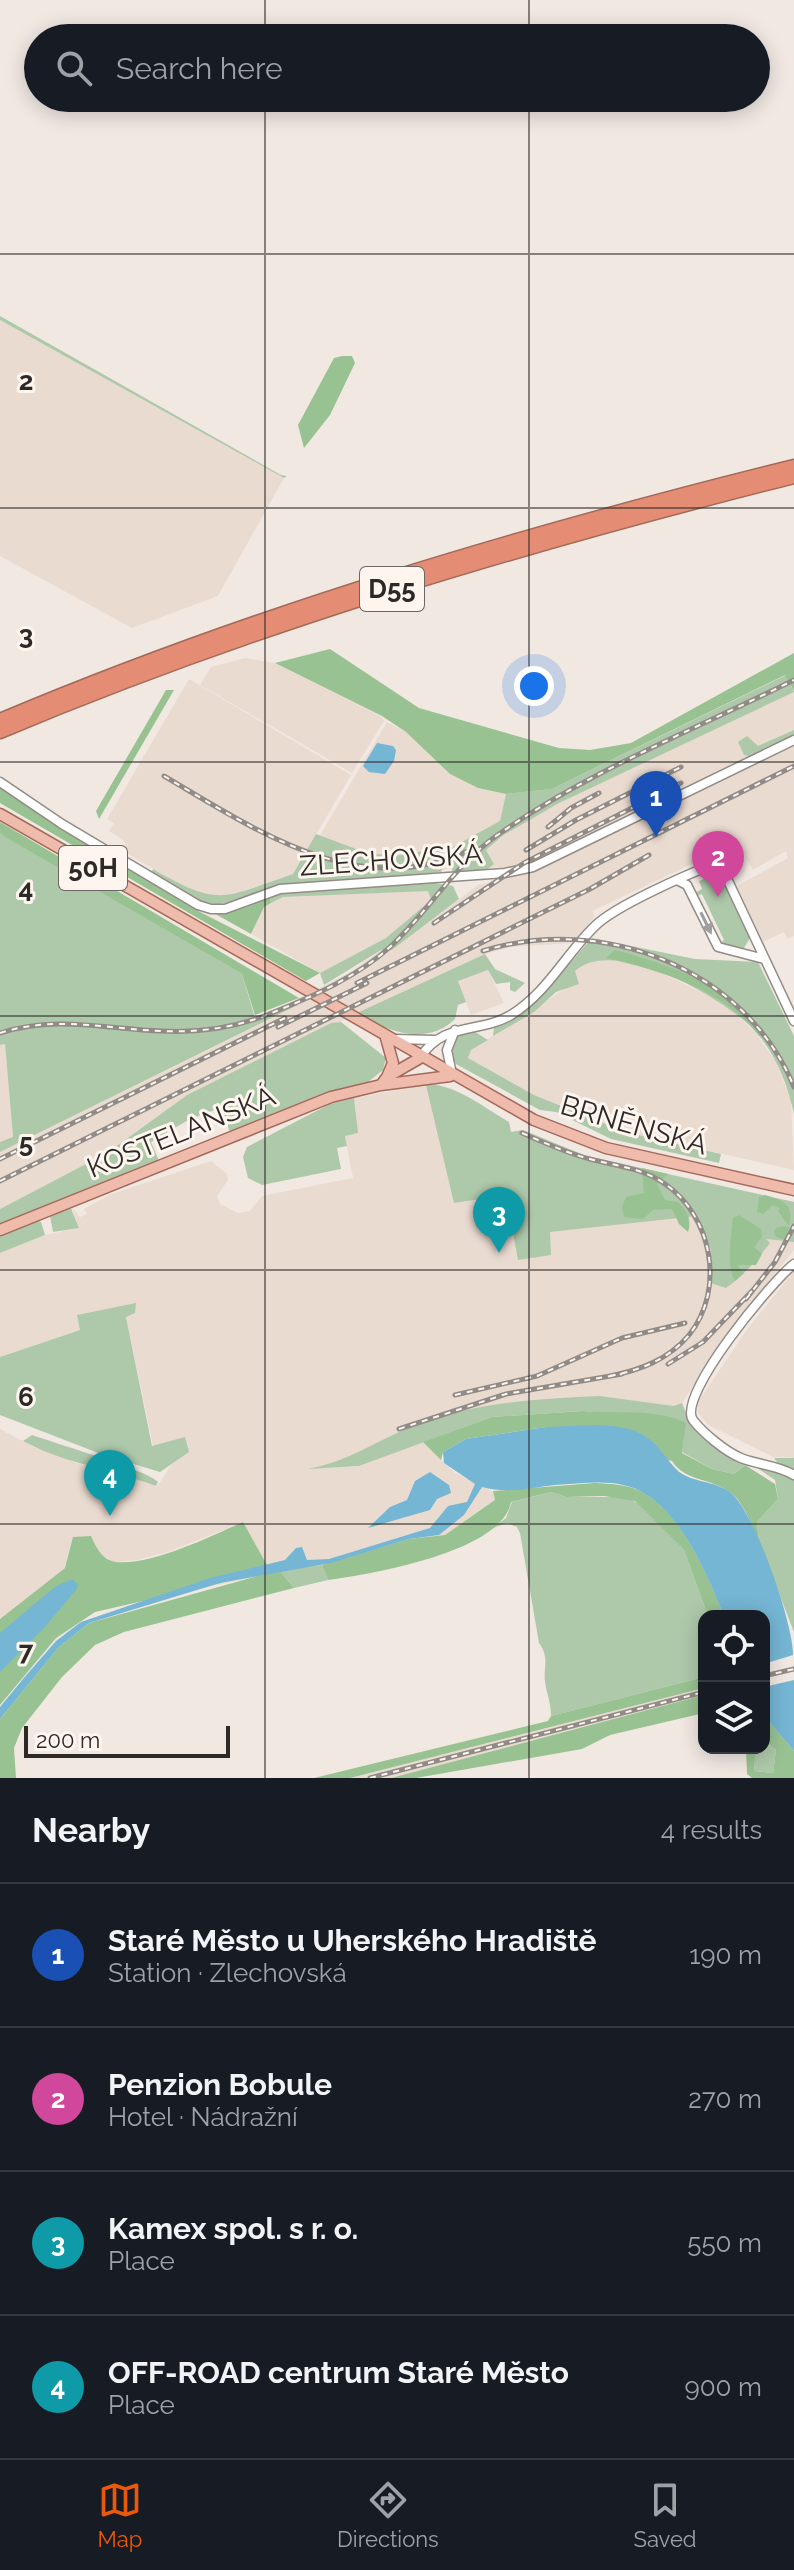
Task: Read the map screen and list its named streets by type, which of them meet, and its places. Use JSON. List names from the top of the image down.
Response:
{
  "streets": {
    "highway": ["D55"],
    "main road": ["50H", "BRNĚNSKÁ", "KOSTELANSKÁ"],
    "street": ["ZLECHOVSKÁ"]
  },
  "crossings": [
    ["50H", "BRNĚNSKÁ"],
    ["BRNĚNSKÁ", "KOSTELANSKÁ"]
  ],
  "scale_bar": "200 m",
  "page": {
    "search": "Search here",
    "pins": [
      "1",
      "2",
      "3",
      "4"
    ],
    "scale": "200 m",
    "heading": ["Nearby", "4 results"],
    "list": [
      {
        "mark": "1",
        "name": "Staré Město u Uherského Hradiště",
        "note": "Station · Zlechovská",
        "value": "190 m"
      },
      {
        "mark": "2",
        "name": "Penzion Bobule",
        "note": "Hotel · Nádražní",
        "value": "270 m"
      },
      {
        "mark": "3",
        "name": "Kamex spol. s r. o.",
        "note": "Place",
        "value": "550 m"
      },
      {
        "mark": "4",
        "name": "OFF-ROAD centrum Staré Město",
        "note": "Place",
        "value": "900 m"
      }
    ],
    "nav": ["Map", "Directions", "Saved"]
  },
  "grid": {
    "rows": [
      "2",
      "3",
      "4",
      "5",
      "6",
      "7"
    ]
  }
}
